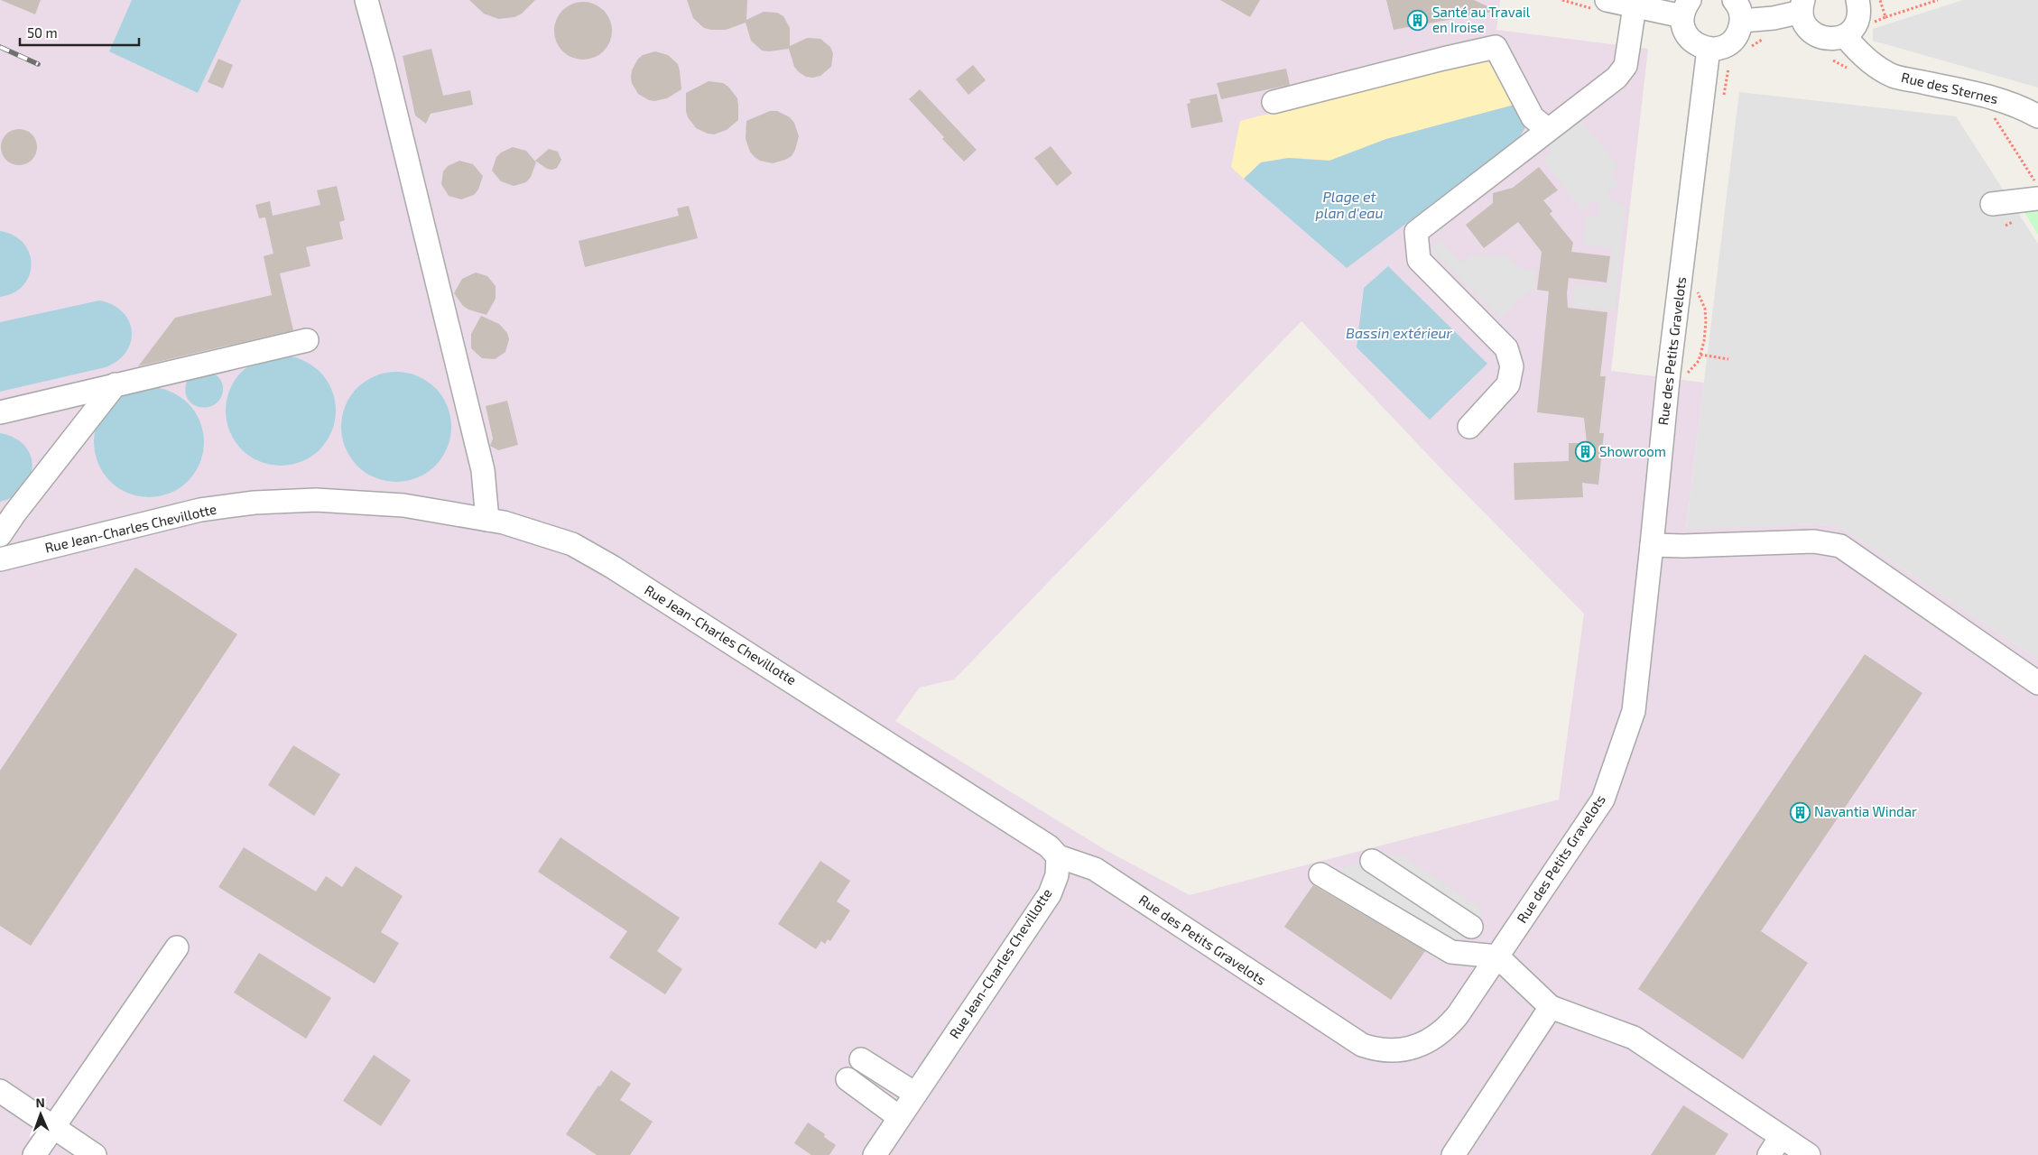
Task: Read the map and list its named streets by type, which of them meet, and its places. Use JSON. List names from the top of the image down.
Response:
{
  "streets": {
    "street": ["Rue des Sternes", "Rue des Petits Gravelots", "Rue Jean-Charles Chevillotte"]
  },
  "crossings": [
    ["Rue des Petits Gravelots", "Rue Jean-Charles Chevillotte"]
  ],
  "water": ["Plage et plan d'eau", "Bassin extérieur"],
  "places": {
    "building": ["Santé au Travail en Iroise", "Showroom", "Navantia Windar"]
  },
  "scale_bar": "50 m",
  "north": "top"
}
